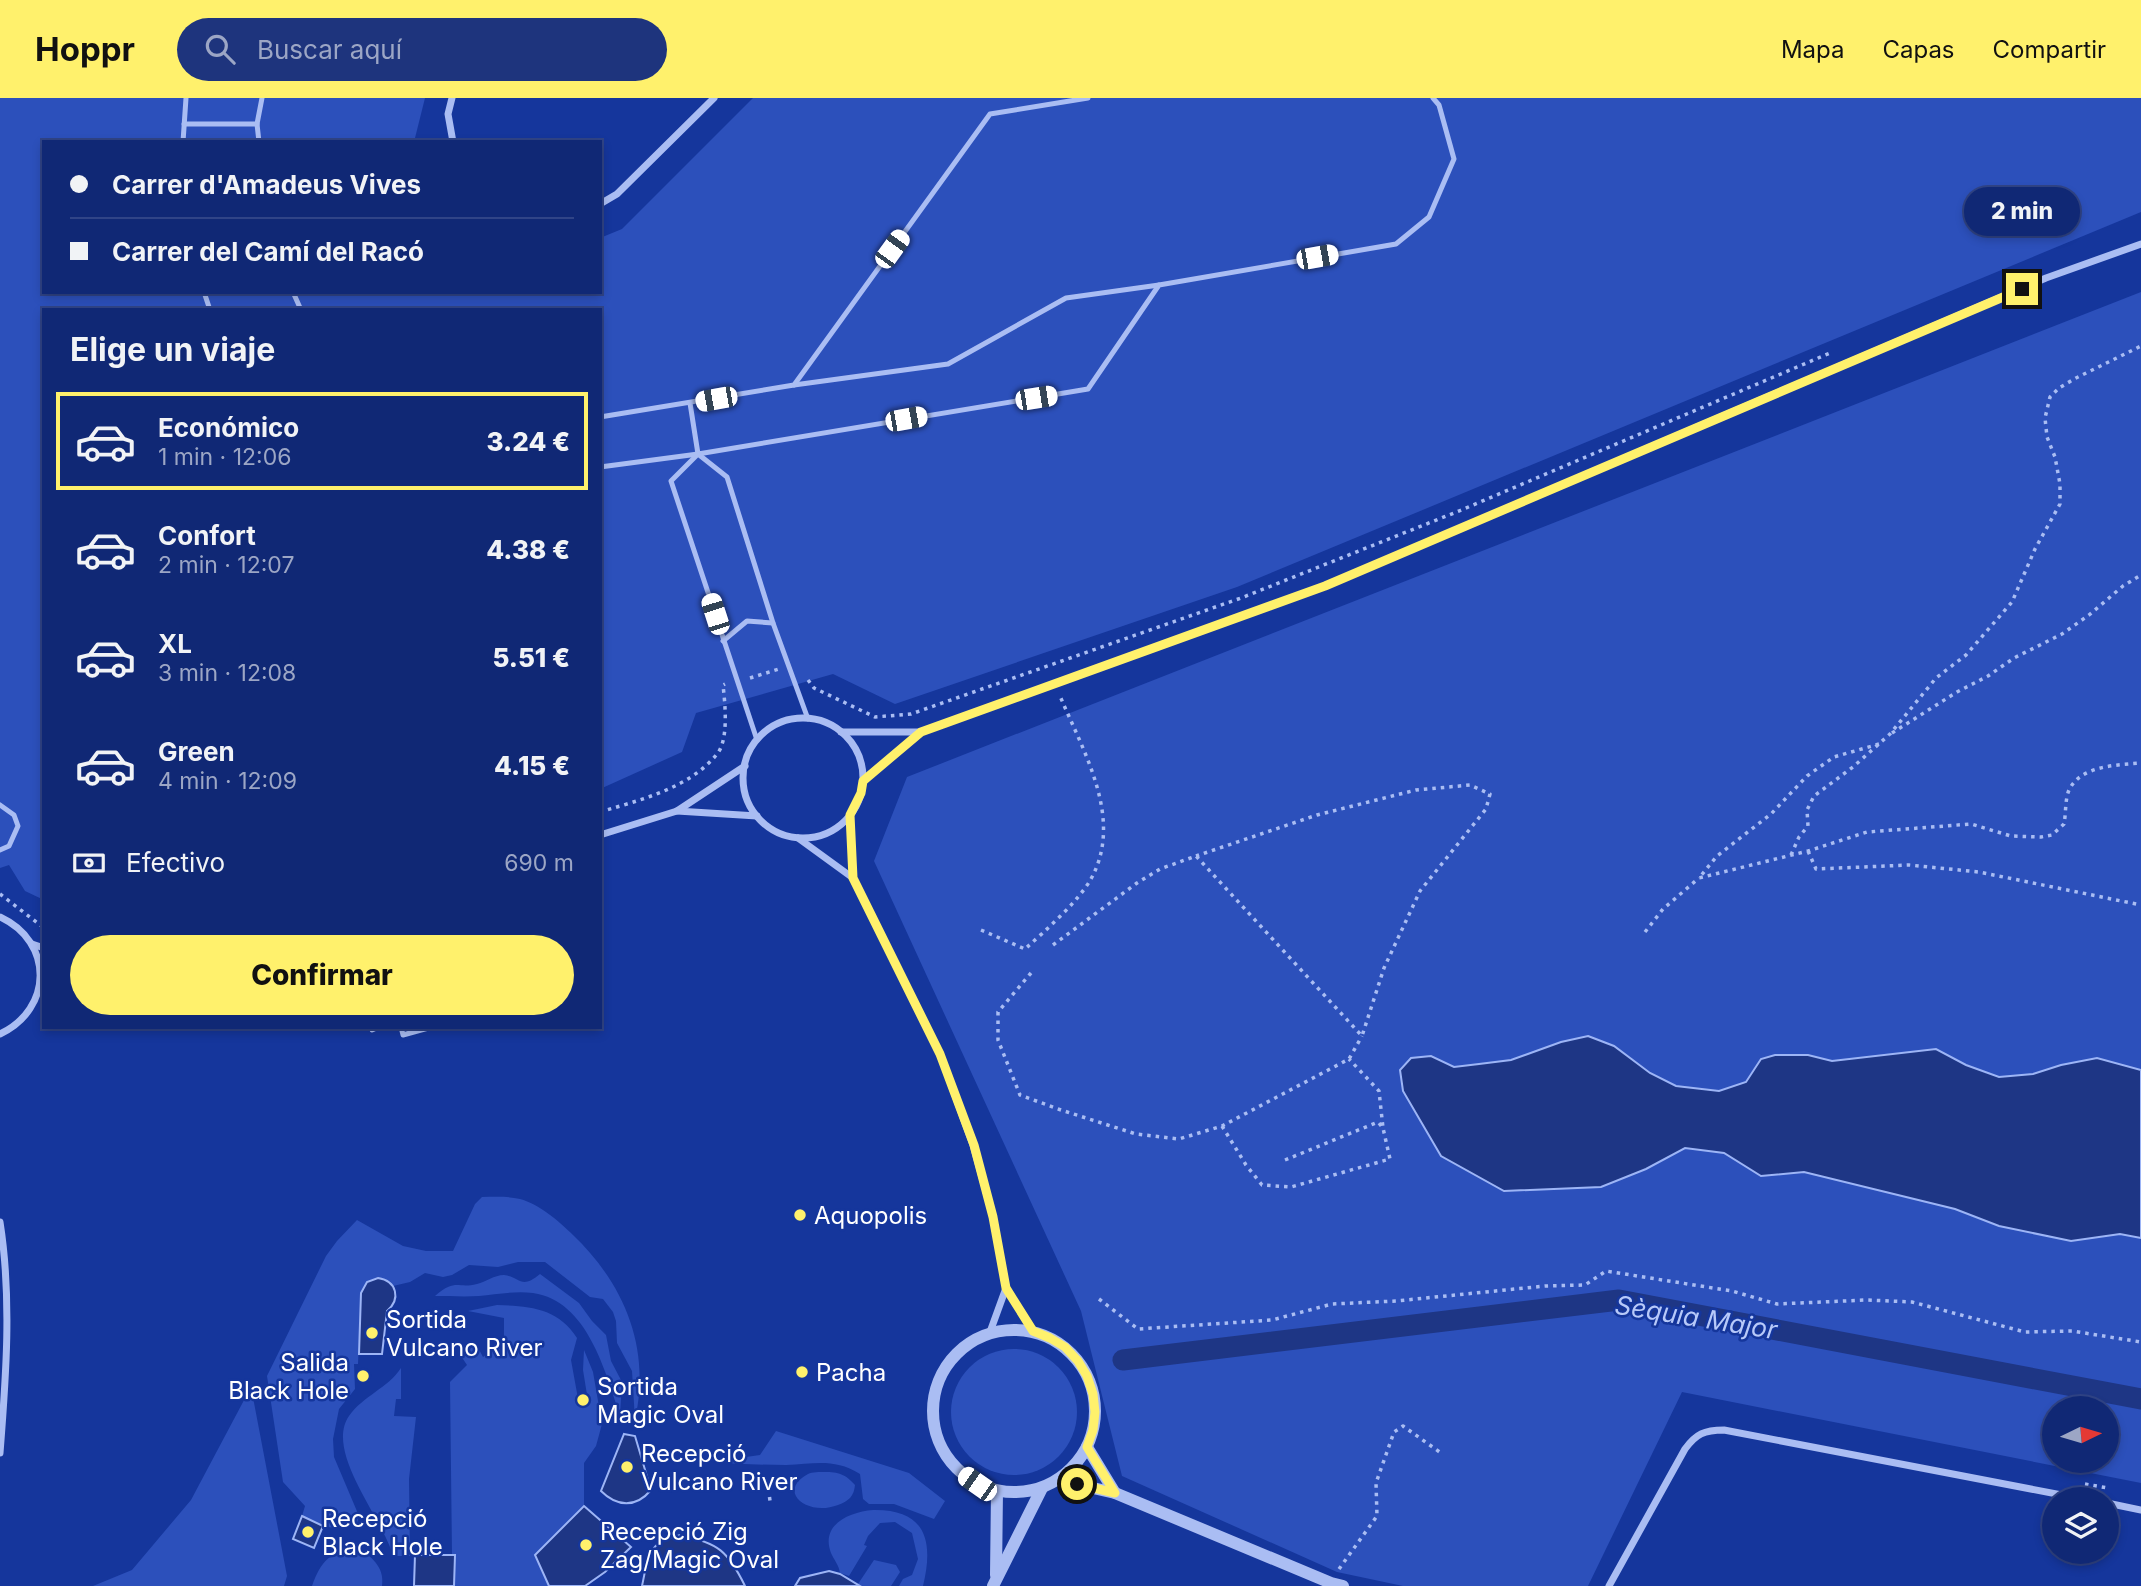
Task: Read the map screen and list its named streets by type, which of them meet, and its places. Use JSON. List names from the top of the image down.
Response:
{
  "water": ["Sèquia Major"],
  "places": [
    "Aquopolis",
    "Sortida Vulcano River",
    "Pacha",
    "Salida Black Hole",
    "Sortida Magic Oval",
    "Recepció Vulcano River",
    "Recepció Black Hole",
    "Recepció Zig Zag/Magic Oval"
  ],
  "north": "right",
  "page": {
    "header": "Hoppr",
    "search": "Buscar aquí",
    "nav": ["Mapa", "Capas", "Compartir"],
    "banner": ["Carrer d'Amadeus Vives", "Carrer del Camí del Racó"],
    "bubble": "2 min",
    "heading": "Elige un viaje",
    "list": [
      {
        "name": "Económico",
        "note": "1 min · 12:06",
        "value": "3.24 €"
      },
      {
        "name": "Confort",
        "note": "2 min · 12:07",
        "value": "4.38 €"
      },
      {
        "name": "XL",
        "note": "3 min · 12:08",
        "value": "5.51 €"
      },
      {
        "name": "Green",
        "note": "4 min · 12:09",
        "value": "4.15 €"
      }
    ],
    "pay": ["Efectivo", "690 m"],
    "buttons": "Confirmar"
  }
}
